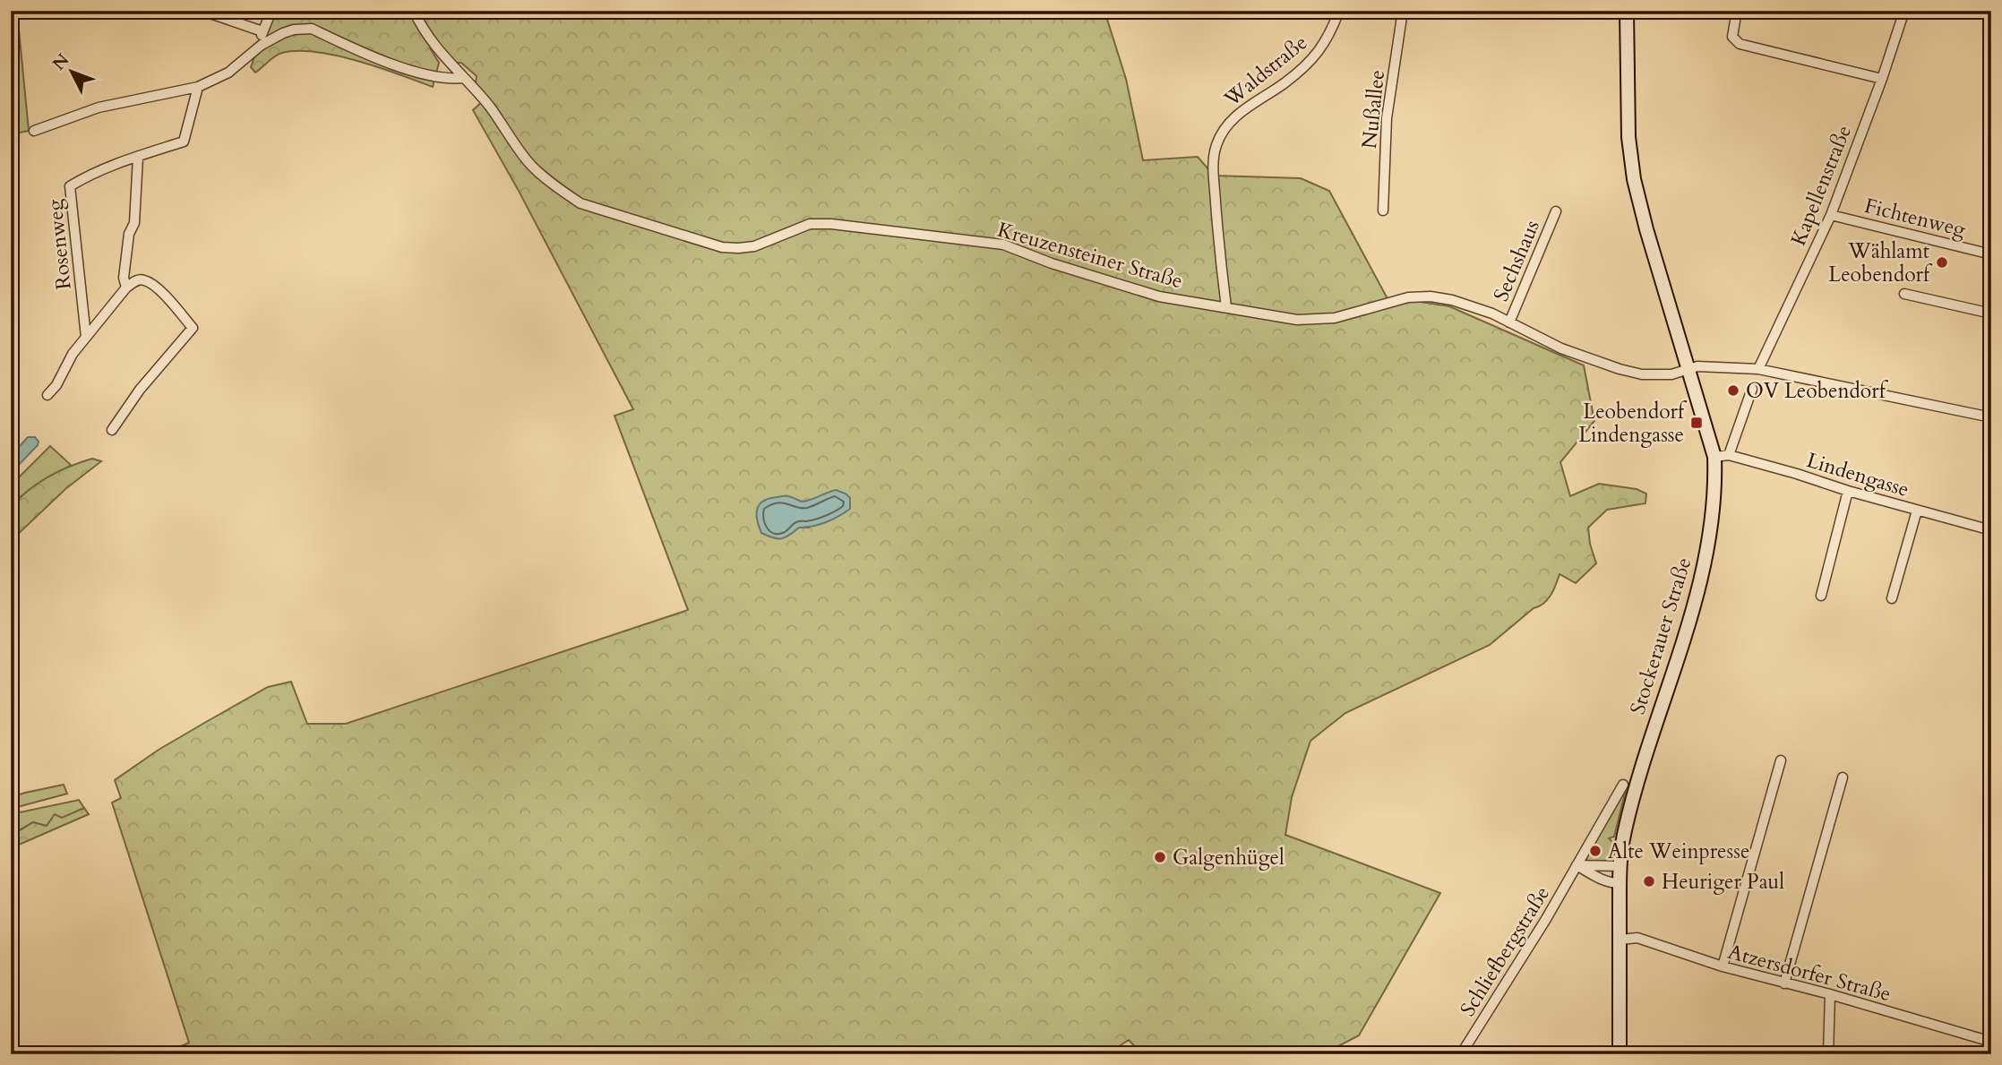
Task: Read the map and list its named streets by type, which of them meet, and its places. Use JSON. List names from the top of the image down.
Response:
{
  "streets": {
    "street": [
      "Waldstraße",
      "Nußallee",
      "Kapellenstraße",
      "Fichtenweg",
      "Rosenweg",
      "Kreuzensteiner Straße",
      "Sechshaus",
      "Lindengasse",
      "Stockerauer Straße",
      "Schliefbergstraße",
      "Atzersdorfer Straße"
    ]
  },
  "crossings": [
    ["Waldstraße", "Kreuzensteiner Straße"],
    ["Kapellenstraße", "Fichtenweg"],
    ["Kapellenstraße", "Kreuzensteiner Straße"],
    ["Kreuzensteiner Straße", "Sechshaus"],
    ["Kreuzensteiner Straße", "Stockerauer Straße"],
    ["Lindengasse", "Stockerauer Straße"],
    ["Stockerauer Straße", "Atzersdorfer Straße"]
  ],
  "places": {
    "other": [
      "Wählamt Leobendorf",
      "OV Leobendorf",
      "Alte Weinpresse",
      "Galgenhügel",
      "Heuriger Paul"
    ],
    "transit": ["Leobendorf Lindengasse"]
  },
  "north": "top left"
}
